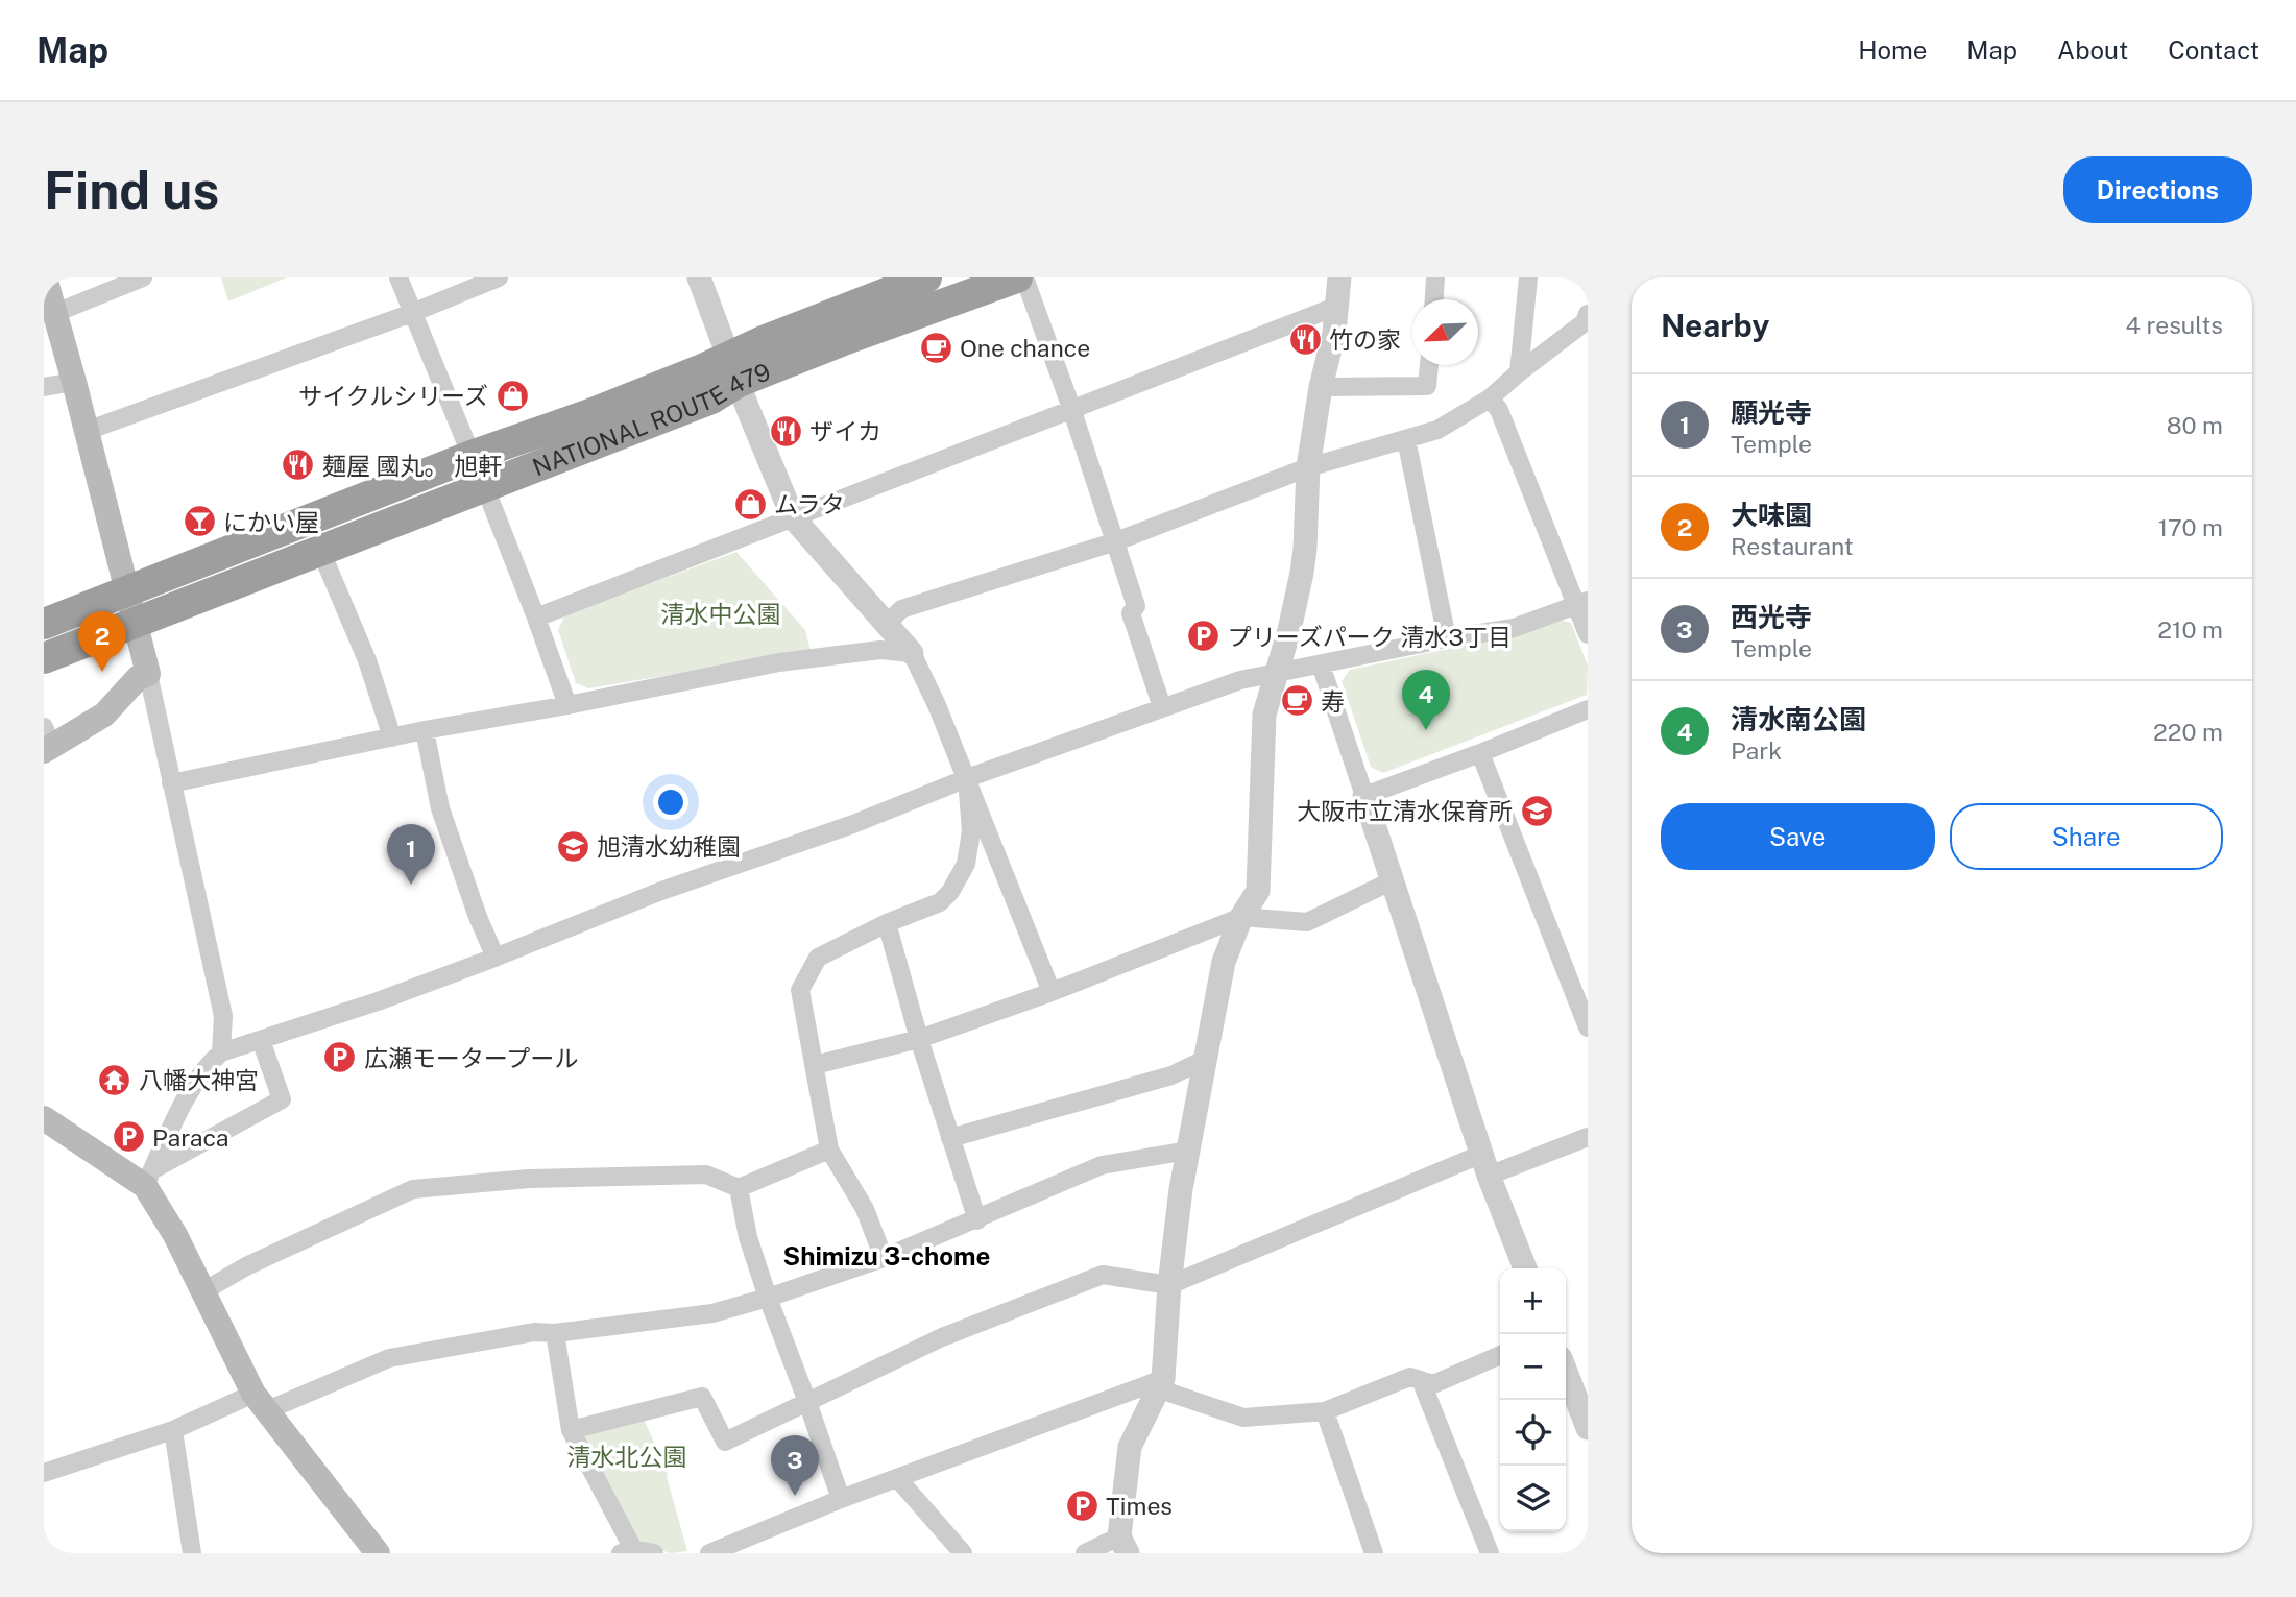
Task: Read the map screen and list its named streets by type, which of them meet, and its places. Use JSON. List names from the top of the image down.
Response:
{
  "streets": {
    "highway": ["NATIONAL ROUTE 479"]
  },
  "districts": ["Shimizu 3-chome"],
  "parks": ["清水中公園", "清水北公園"],
  "places": {
    "restaurant": ["竹の家", "ザイカ", "麺屋 國丸。 旭軒"],
    "cafe": ["One chance", "寿"],
    "shop": ["サイクルシリーズ", "ムラタ"],
    "bar": ["にかい屋"],
    "parking": [
      "プリーズパーク 清水3丁目",
      "広瀬モータープール",
      "Paraca",
      "Times"
    ],
    "school or university": ["大阪市立清水保育所", "旭清水幼稚園"],
    "temple": ["八幡大神宮"]
  },
  "north": "bottom left",
  "page": {
    "header": "Map",
    "nav": [
      "Home",
      "Map",
      "About",
      "Contact"
    ],
    "buttons": [
      "Directions",
      ["Save", "Share"]
    ],
    "title": "Find us",
    "heading": ["Nearby", "4 results"],
    "list": [
      {
        "mark": "1",
        "name": "願光寺",
        "note": "Temple",
        "value": "80 m"
      },
      {
        "mark": "2",
        "name": "大味園",
        "note": "Restaurant",
        "value": "170 m"
      },
      {
        "mark": "3",
        "name": "西光寺",
        "note": "Temple",
        "value": "210 m"
      },
      {
        "mark": "4",
        "name": "清水南公園",
        "note": "Park",
        "value": "220 m"
      }
    ],
    "pins": [
      "2",
      "4",
      "1",
      "3"
    ],
    "map_buttons": ["+", "−"]
  }
}
